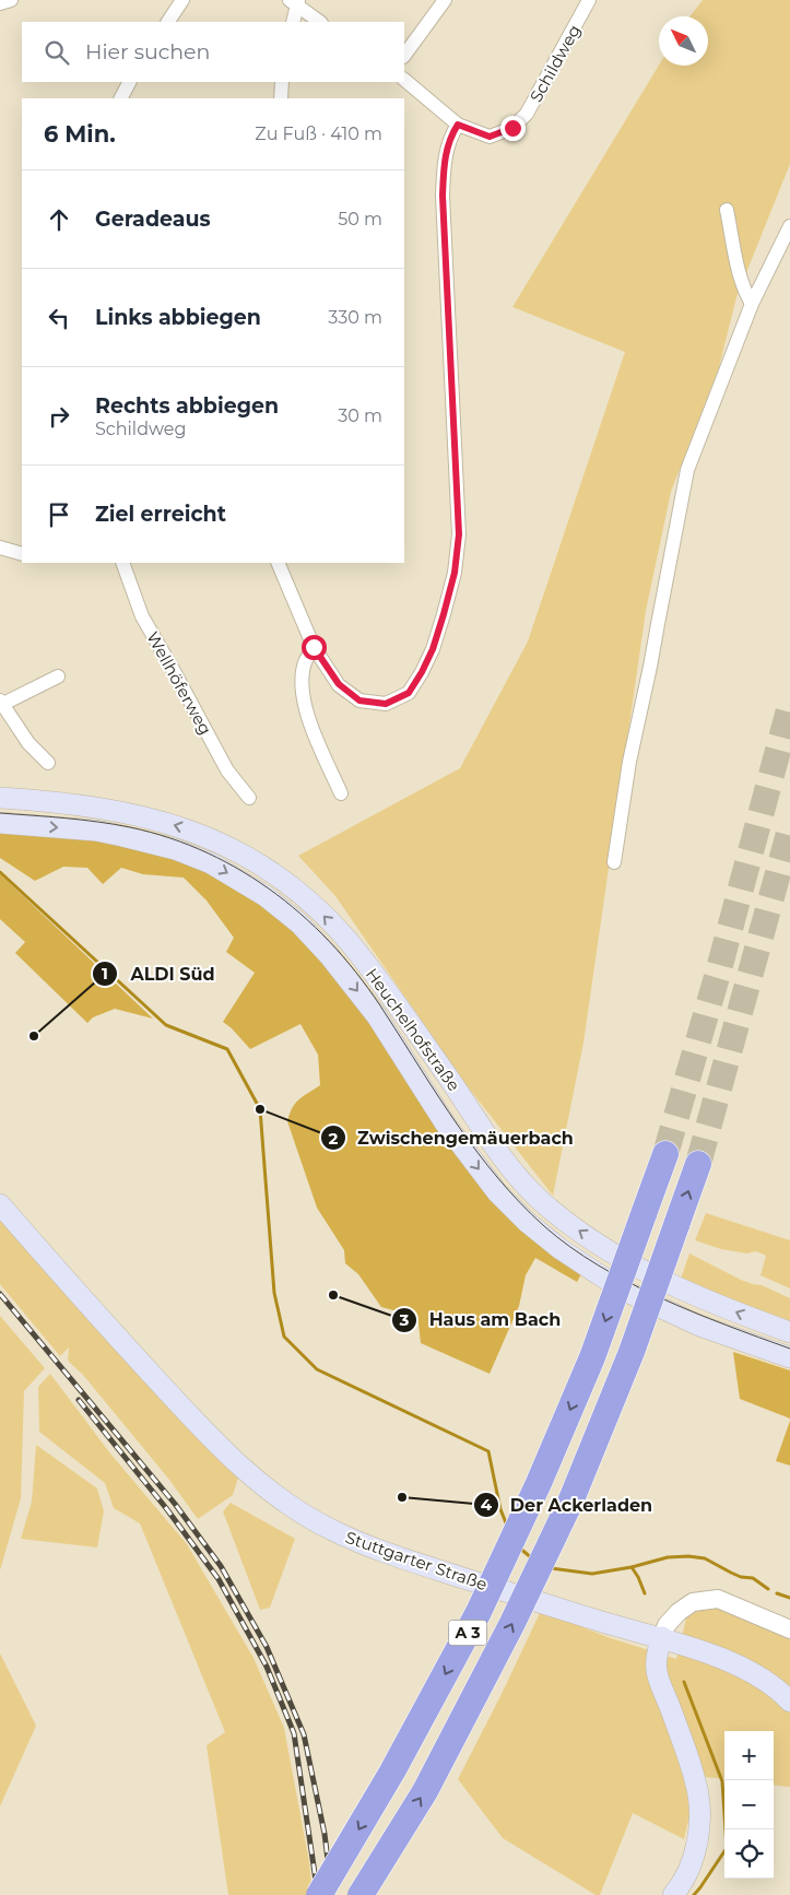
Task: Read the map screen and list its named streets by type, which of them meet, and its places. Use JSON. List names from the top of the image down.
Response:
{
  "streets": {
    "highway": ["A 3"],
    "main road": ["Heuchelhofstraße", "Stuttgarter Straße"],
    "street": ["Schildweg", "Wellhöferweg"]
  },
  "places": [
    "ALDI Süd",
    "Zwischengemäuerbach",
    "Haus am Bach",
    "Der Ackerladen"
  ],
  "north": "top left",
  "page": {
    "search": "Hier suchen",
    "heading": ["6 Min.", "Zu Fuß · 410 m"],
    "list": [
      ["Geradeaus", "50 m"],
      ["Links abbiegen", "330 m"],
      ["Rechts abbiegen", "Schildweg", "30 m"],
      "Ziel erreicht"
    ],
    "map_buttons": ["+", "−"]
  }
}
